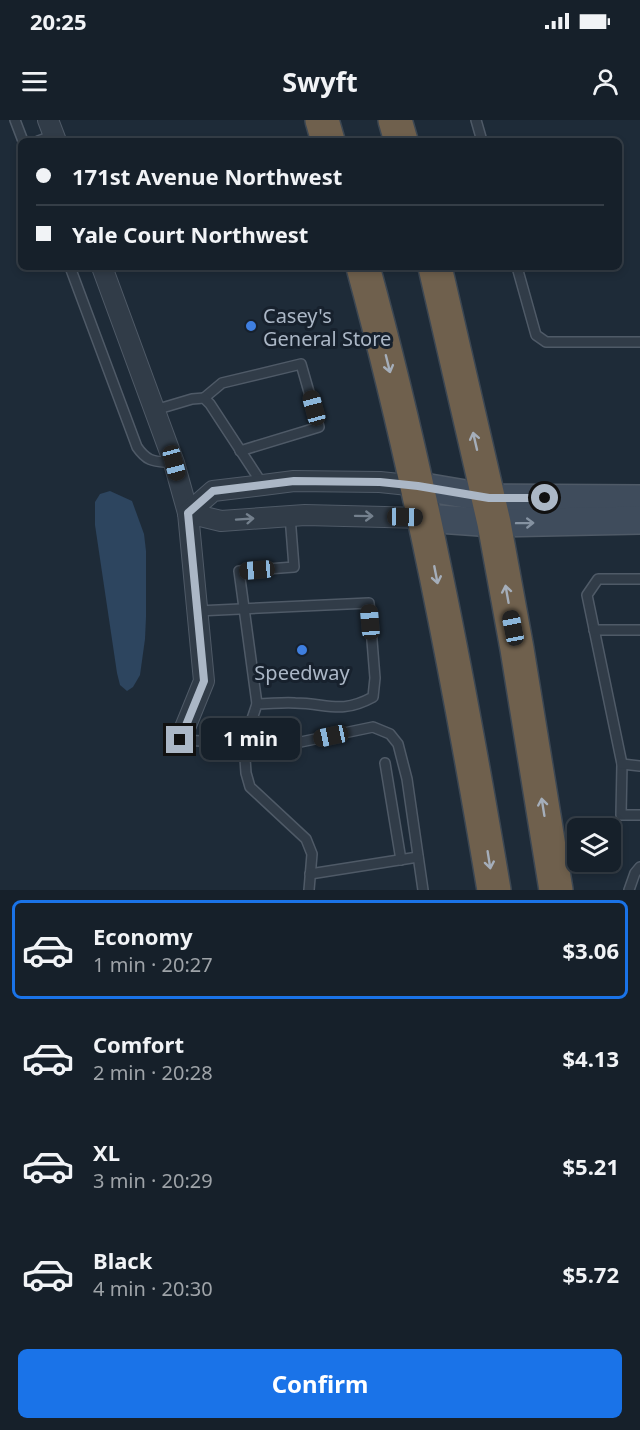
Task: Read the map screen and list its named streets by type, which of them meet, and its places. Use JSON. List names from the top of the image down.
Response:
{
  "places": ["Casey's General Store", "Speedway"],
  "page": {
    "status": "20:25",
    "header": "Swyft",
    "banner": ["171st Avenue Northwest", "Yale Court Northwest"],
    "bubble": "1 min",
    "list": [
      {
        "name": "Economy",
        "note": "1 min · 20:27",
        "value": "$3.06"
      },
      {
        "name": "Comfort",
        "note": "2 min · 20:28",
        "value": "$4.13"
      },
      {
        "name": "XL",
        "note": "3 min · 20:29",
        "value": "$5.21"
      },
      {
        "name": "Black",
        "note": "4 min · 20:30",
        "value": "$5.72"
      }
    ],
    "buttons": "Confirm"
  }
}
